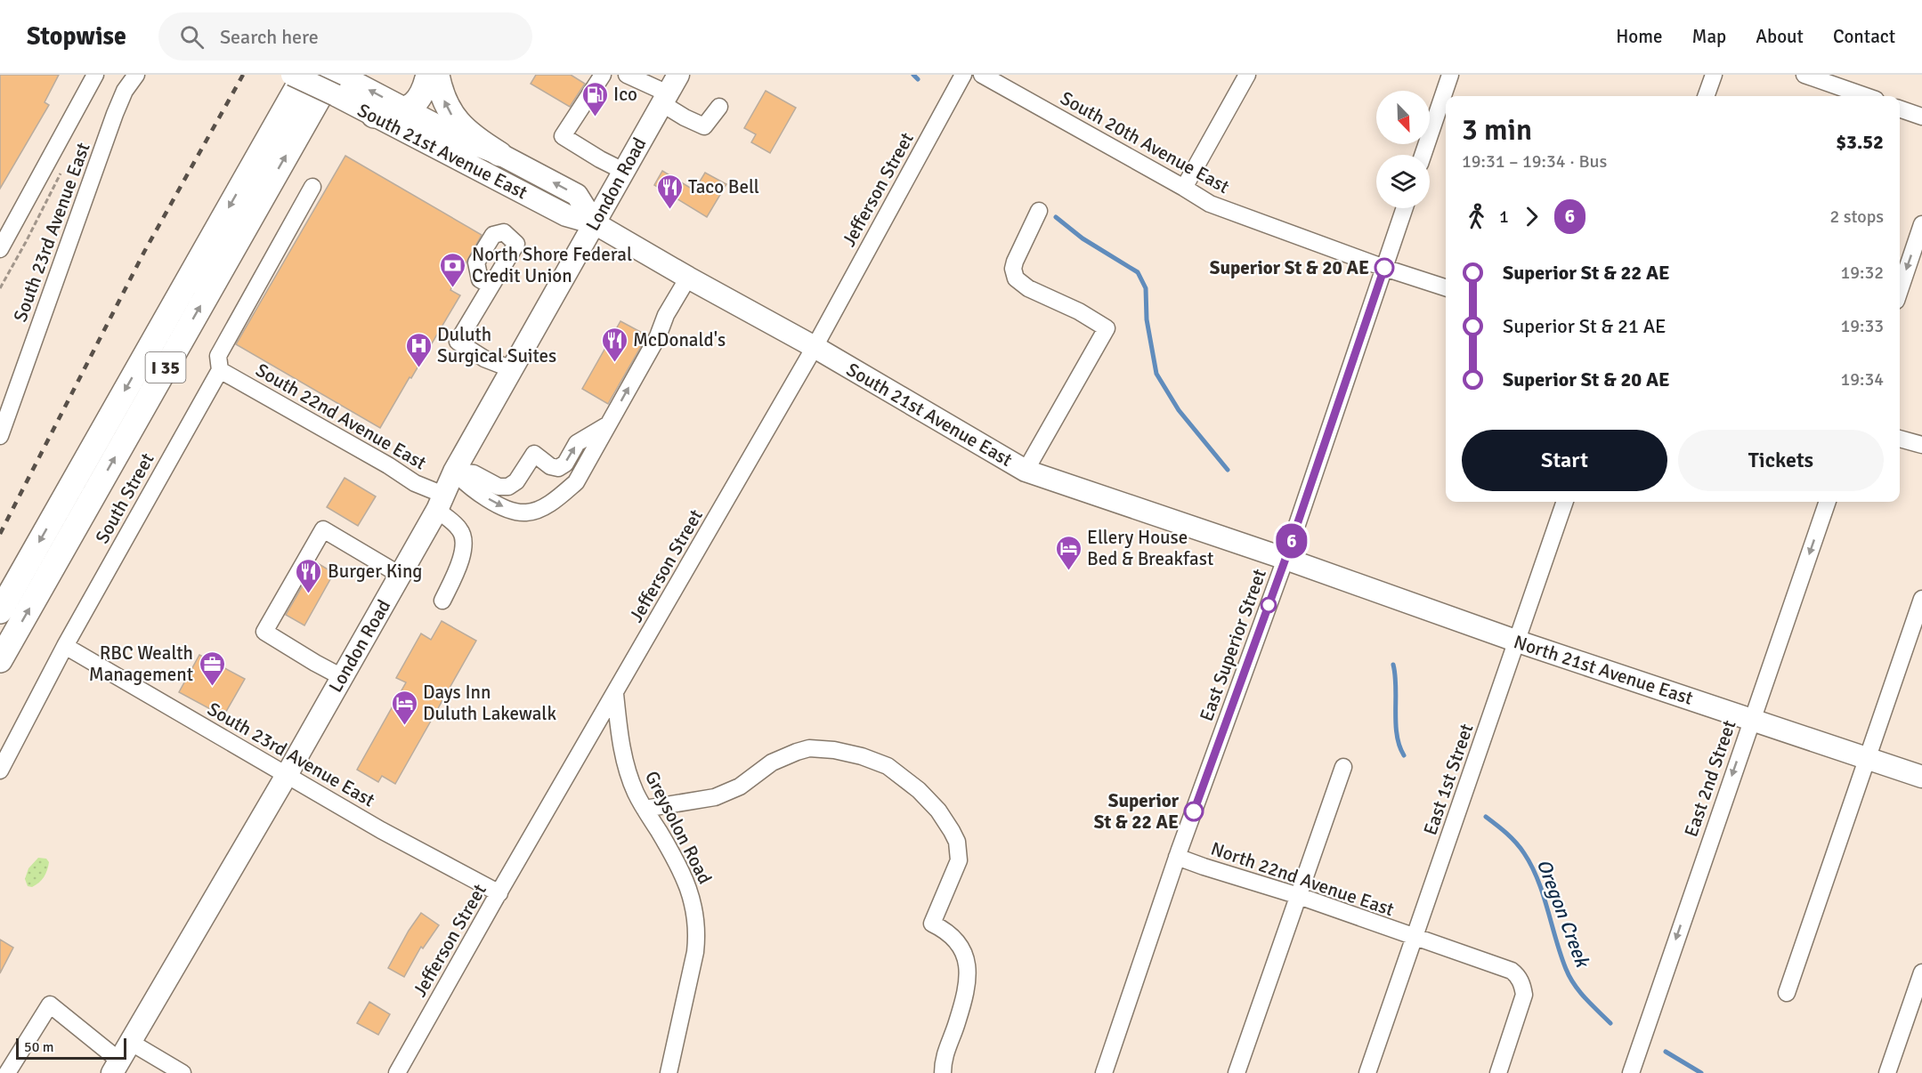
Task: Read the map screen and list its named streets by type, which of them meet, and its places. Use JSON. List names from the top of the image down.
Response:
{
  "streets": {
    "highway": ["I 35"],
    "main road": ["South 21st Avenue East", "London Road", "North 21st Avenue East"],
    "street": [
      "South 20th Avenue East",
      "Jefferson Street",
      "South 23rd Avenue East",
      "South 22nd Avenue East",
      "South Street",
      "East Superior Street",
      "East 2nd Street",
      "East 1st Street",
      "Greysolon Road",
      "North 22nd Avenue East"
    ]
  },
  "crossings": [
    ["South 20th Avenue East", "East Superior Street"],
    ["South 21st Avenue East", "London Road"],
    ["South 21st Avenue East", "Jefferson Street"],
    ["South 21st Avenue East", "I 35"],
    ["South 21st Avenue East", "East Superior Street"],
    ["South 21st Avenue East", "North 21st Avenue East"],
    ["London Road", "South 23rd Avenue East"],
    ["London Road", "South 22nd Avenue East"],
    ["Jefferson Street", "South 23rd Avenue East"],
    ["Jefferson Street", "Greysolon Road"],
    ["South 23rd Avenue East", "South Street"],
    ["South 22nd Avenue East", "South Street"],
    ["East Superior Street", "North 21st Avenue East"],
    ["East Superior Street", "North 22nd Avenue East"],
    ["North 21st Avenue East", "East 2nd Street"],
    ["North 21st Avenue East", "East 1st Street"],
    ["East 1st Street", "North 22nd Avenue East"]
  ],
  "water": ["Oregon Creek"],
  "places": {
    "fuel station": ["Ico"],
    "restaurant": ["Taco Bell", "McDonald's", "Burger King"],
    "other": ["Superior St & 20 AE", "Superior St & 22 AE"],
    "bank": ["North Shore Federal Credit Union"],
    "hospital": ["Duluth Surgical Suites"],
    "hotel": ["Ellery House Bed & Breakfast", "Days Inn Duluth Lakewalk"],
    "office": ["RBC Wealth Management"]
  },
  "lines": ["bus line 6"],
  "scale_bar": "50 m",
  "north": "bottom right",
  "page": {
    "header": "Stopwise",
    "search": "Search here",
    "nav": [
      "Home",
      "Map",
      "About",
      "Contact"
    ],
    "on_map": "6",
    "heading": ["3 min", "19:31 – 19:34 · Bus", "$3.52"],
    "legs": ["1", "6", "2 stops"],
    "list": [
      {
        "name": "Superior St & 22 AE",
        "value": "19:32"
      },
      {
        "name": "Superior St & 21 AE",
        "value": "19:33"
      },
      {
        "name": "Superior St & 20 AE",
        "value": "19:34"
      }
    ],
    "buttons": ["Start", "Tickets"],
    "scale": "50 m"
  }
}
